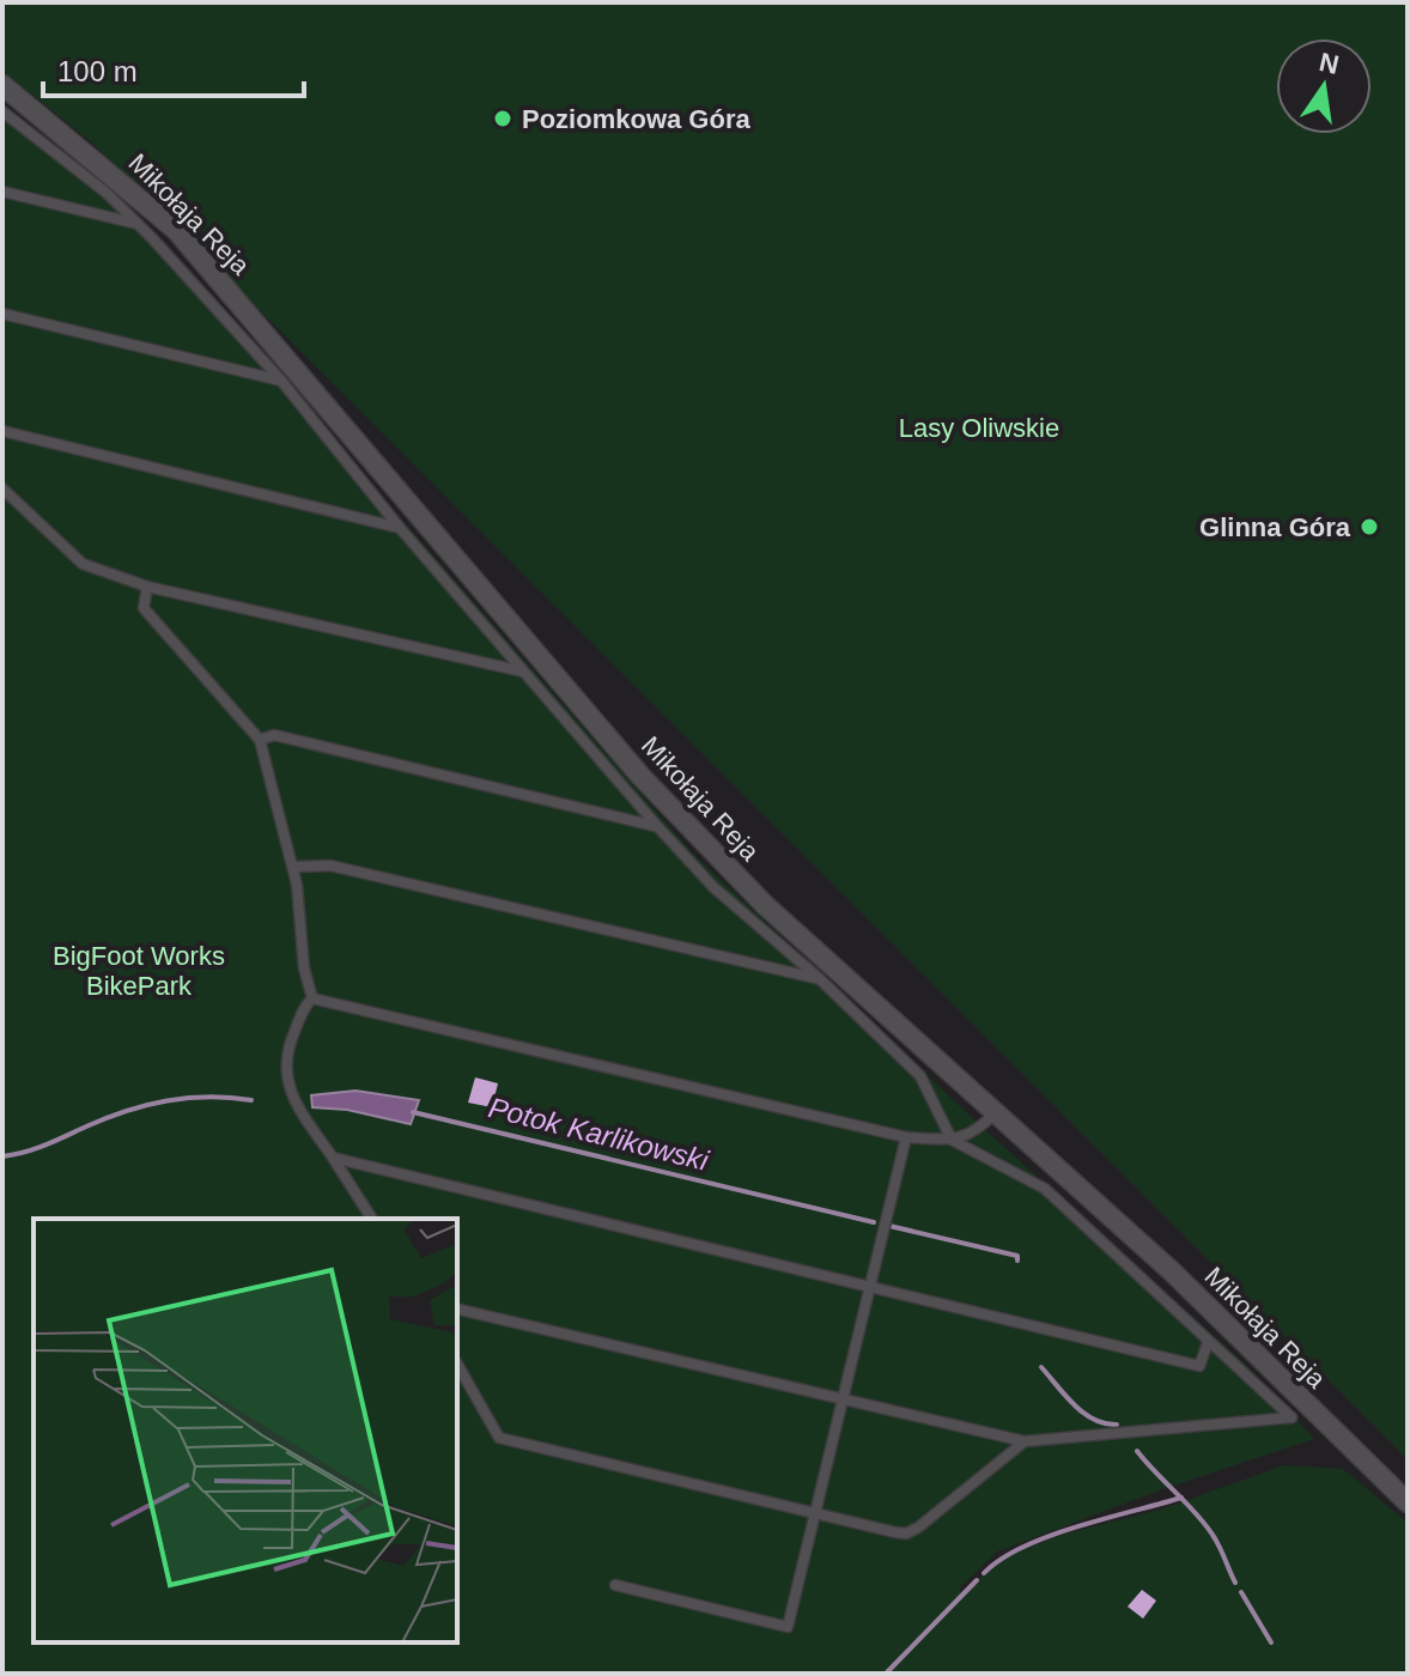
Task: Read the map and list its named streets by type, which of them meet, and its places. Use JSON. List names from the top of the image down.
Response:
{
  "streets": {
    "street": ["Mikołaja Reja"]
  },
  "water": ["Potok Karlikowski"],
  "parks": ["Lasy Oliwskie", "BigFoot Works BikePark"],
  "places": ["Poziomkowa Góra", "Glinna Góra"],
  "scale_bar": "100 m",
  "north": "top"
}
